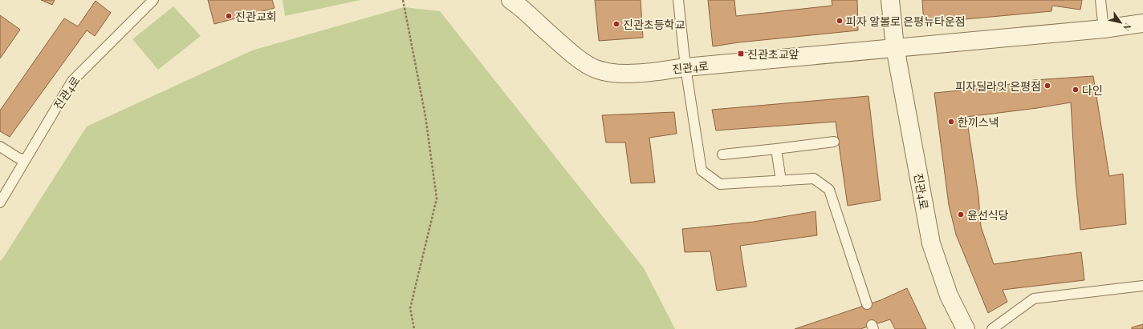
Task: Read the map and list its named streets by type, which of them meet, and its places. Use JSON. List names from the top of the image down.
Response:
{
  "streets": {
    "street": ["진관4로"]
  },
  "places": {
    "other": [
      "진관교회",
      "피자 알볼로 은평뉴타운점",
      "진관초등학교",
      "피자딜라잇 은평점",
      "다인",
      "한끼스낵",
      "윤선식당"
    ],
    "transit": ["진관초교앞"]
  },
  "north": "bottom right"
}
